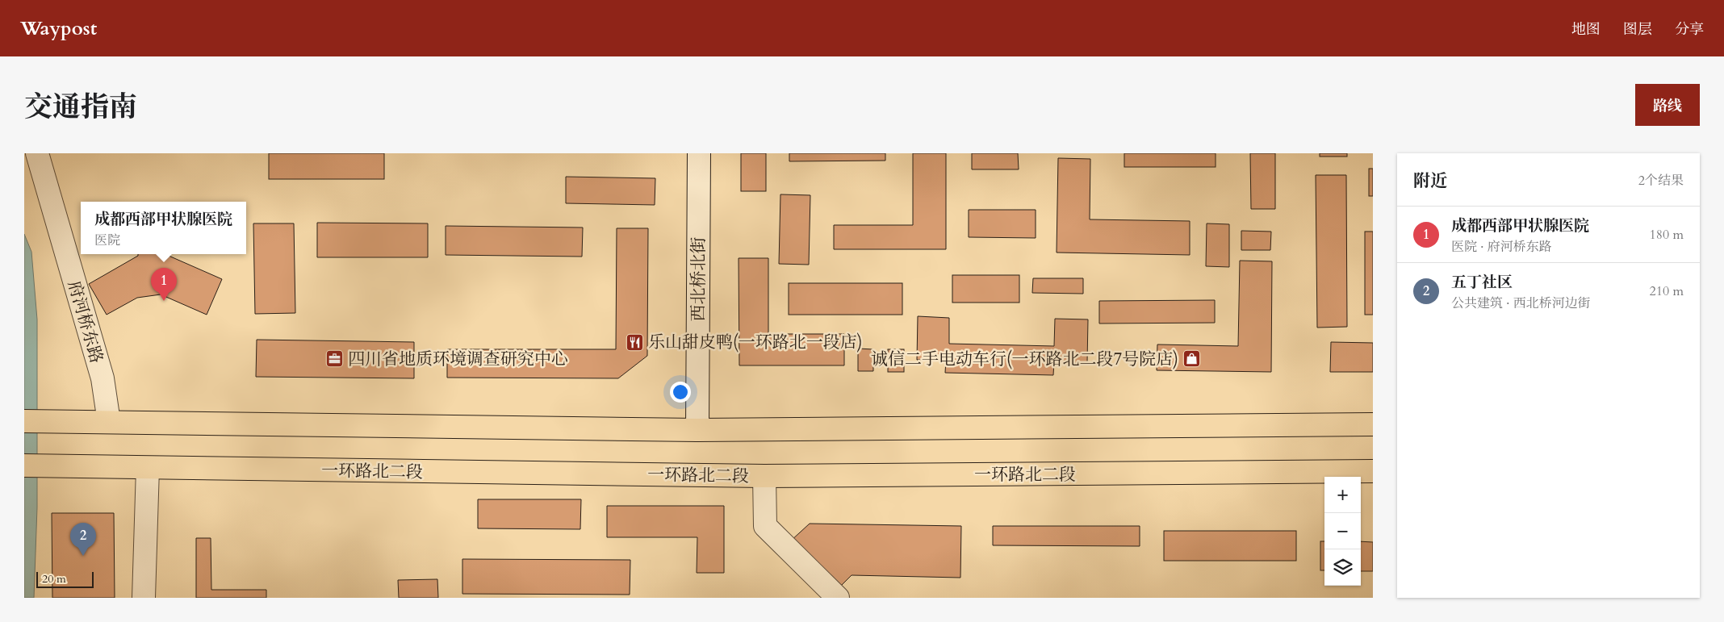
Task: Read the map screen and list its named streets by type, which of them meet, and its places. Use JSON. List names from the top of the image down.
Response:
{
  "streets": {
    "main road": ["一环路北二段"],
    "street": ["西北桥北街", "府河桥东路"]
  },
  "places": {
    "restaurant": ["乐山甜皮鸭(一环路北一段店)"],
    "office": ["四川省地质环境调查研究中心"],
    "shop": ["诚信二手电动车行(一环路北二段7号院店)"]
  },
  "scale_bar": "20 m",
  "page": {
    "header": "Waypost",
    "nav": ["地图", "图层", "分享"],
    "title": "交通指南",
    "buttons": "路线",
    "heading": ["附近", "2个结果"],
    "popup": ["成都西部甲状腺医院", "医院"],
    "list": [
      {
        "mark": "1",
        "name": "成都西部甲状腺医院",
        "note": "医院 · 府河桥东路",
        "value": "180 m"
      },
      {
        "mark": "2",
        "name": "五丁社区",
        "note": "公共建筑 · 西北桥河边街",
        "value": "210 m"
      }
    ],
    "pins": ["1", "2"],
    "map_buttons": ["+", "−"],
    "scale": "20 m"
  }
}
